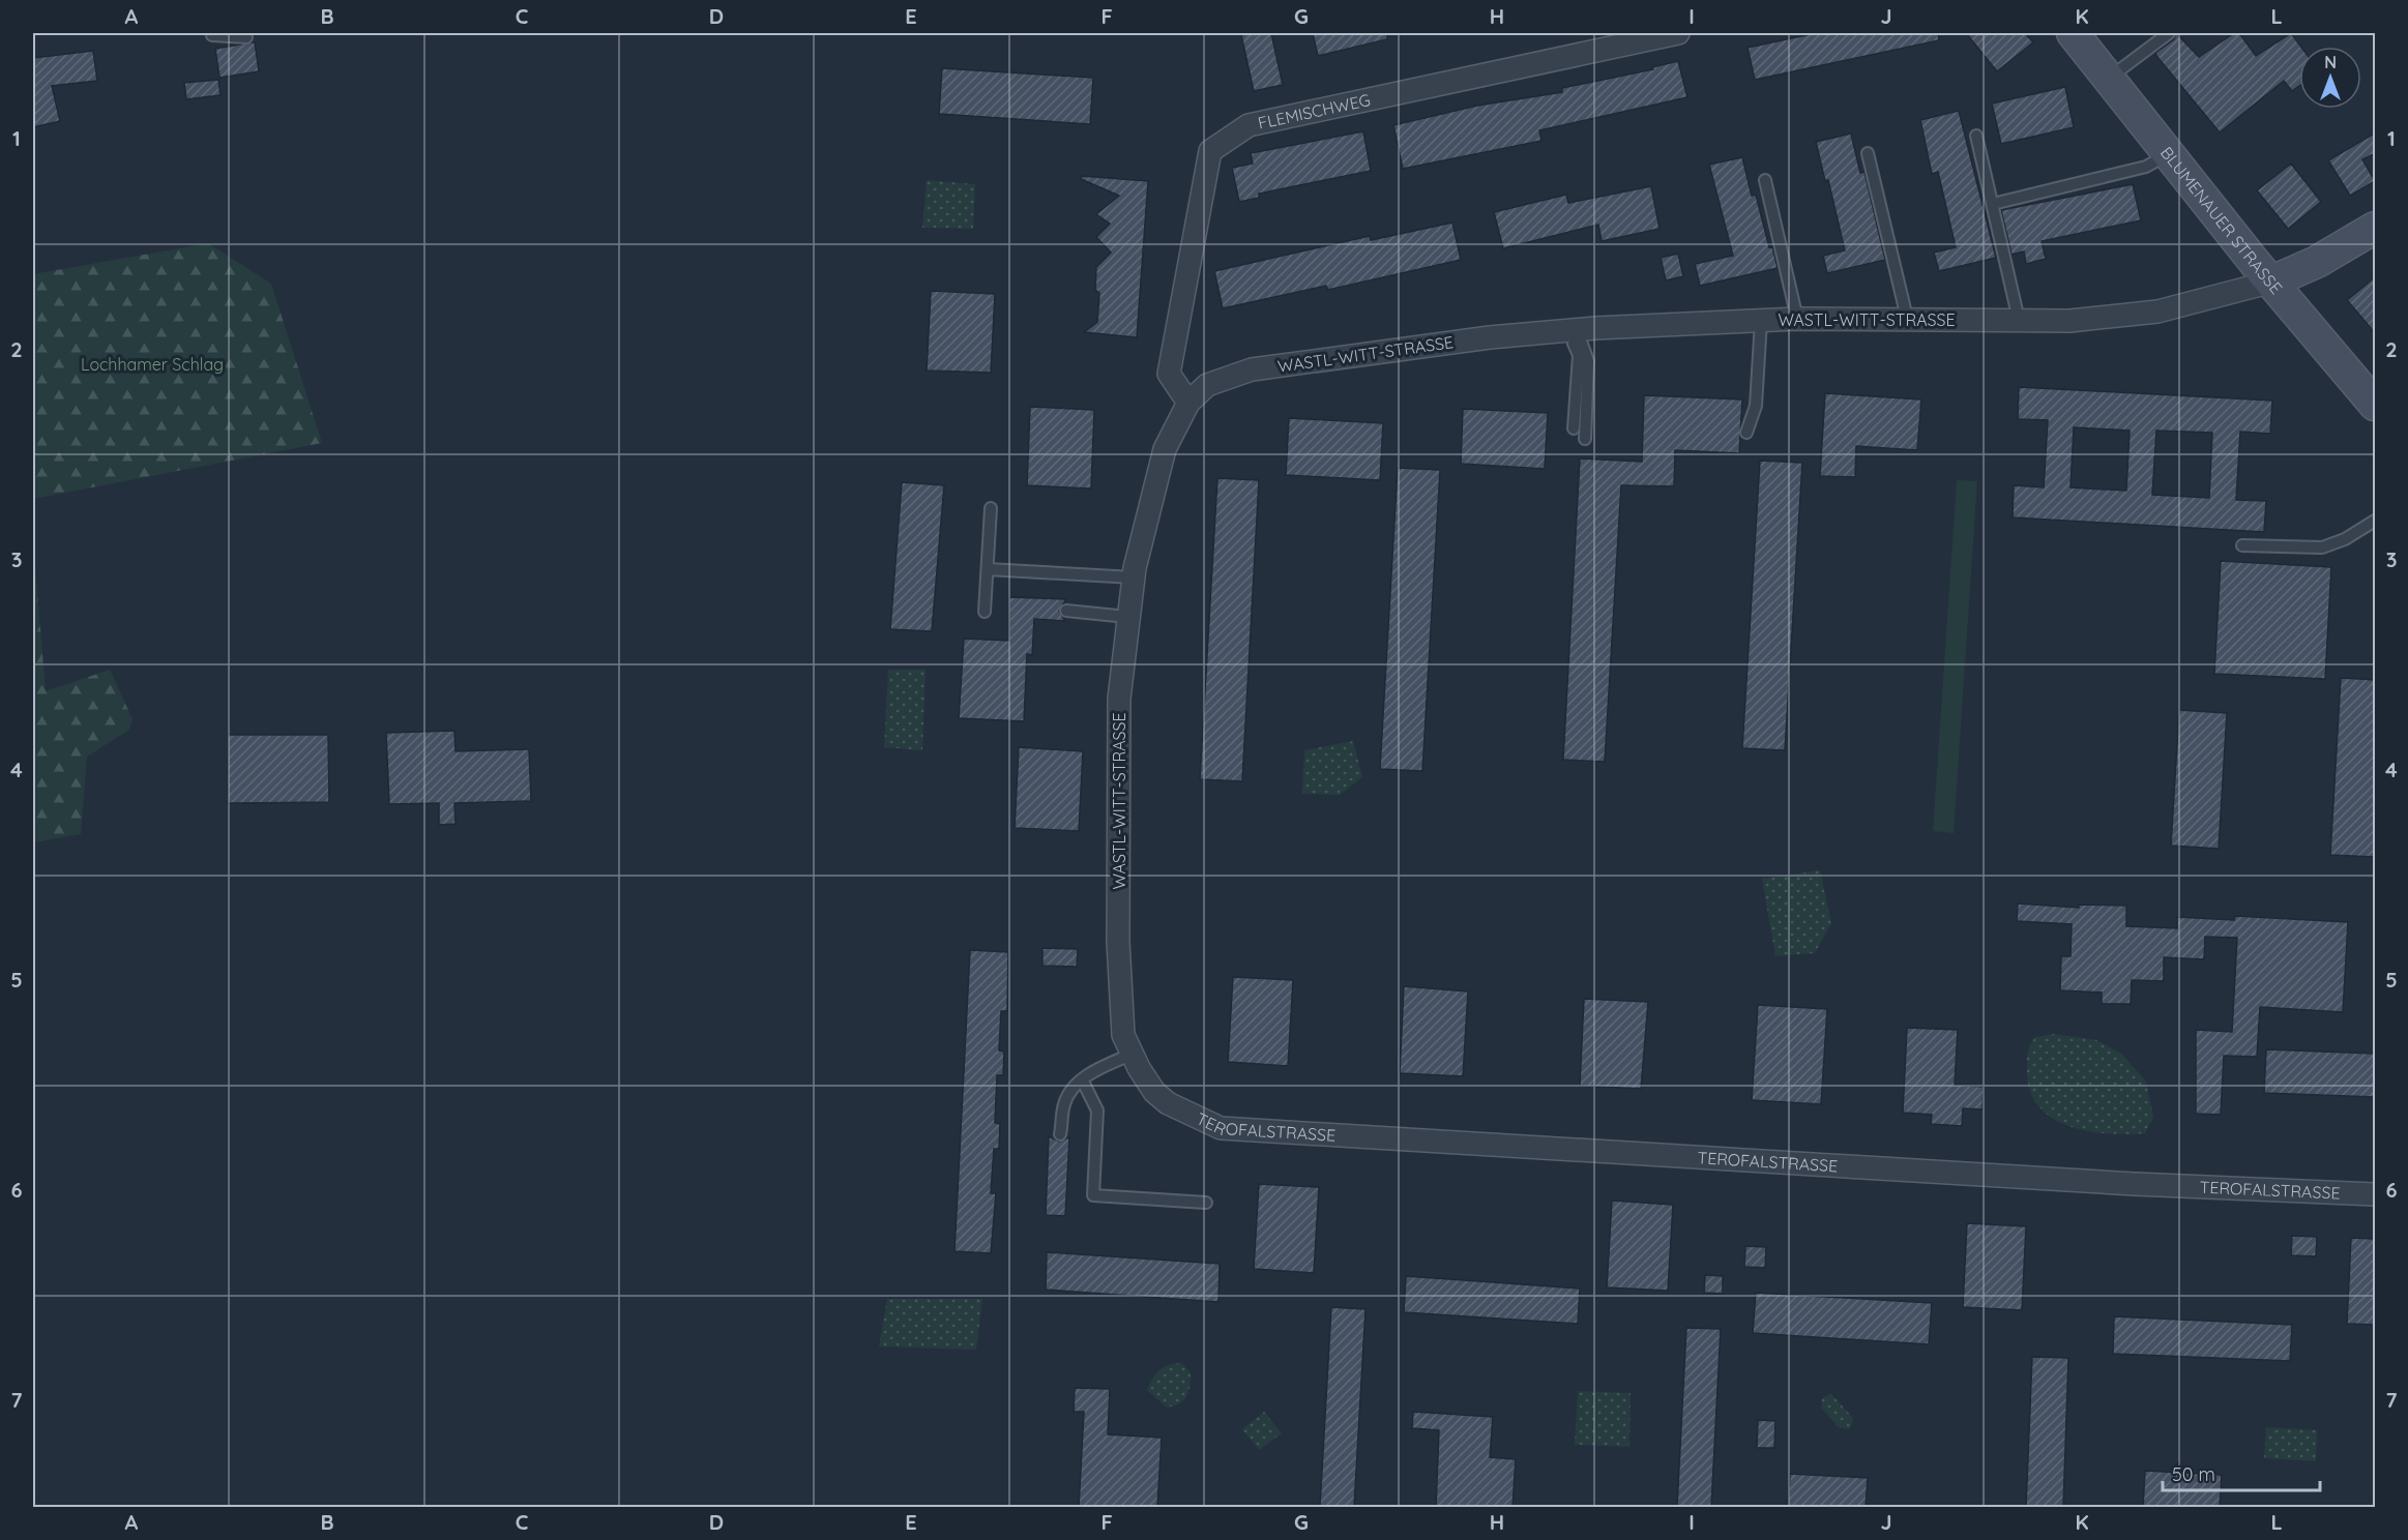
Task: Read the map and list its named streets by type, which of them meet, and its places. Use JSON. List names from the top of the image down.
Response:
{
  "streets": {
    "street": [
      "FLEMISCHWEG",
      "BLUMENAUER STRASSE",
      "WASTL-WITT-STRASSE",
      "TEROFALSTRASSE"
    ]
  },
  "crossings": [
    ["FLEMISCHWEG", "WASTL-WITT-STRASSE"],
    ["BLUMENAUER STRASSE", "WASTL-WITT-STRASSE"],
    ["WASTL-WITT-STRASSE", "TEROFALSTRASSE"]
  ],
  "parks": ["Lochhamer Schlag"],
  "scale_bar": "50 m",
  "north": "top",
  "grid": {
    "columns": [
      "A",
      "B",
      "C",
      "D",
      "E",
      "F",
      "G",
      "H",
      "I",
      "J",
      "K",
      "L"
    ],
    "rows": [
      "1",
      "2",
      "3",
      "4",
      "5",
      "6",
      "7"
    ]
  }
}
